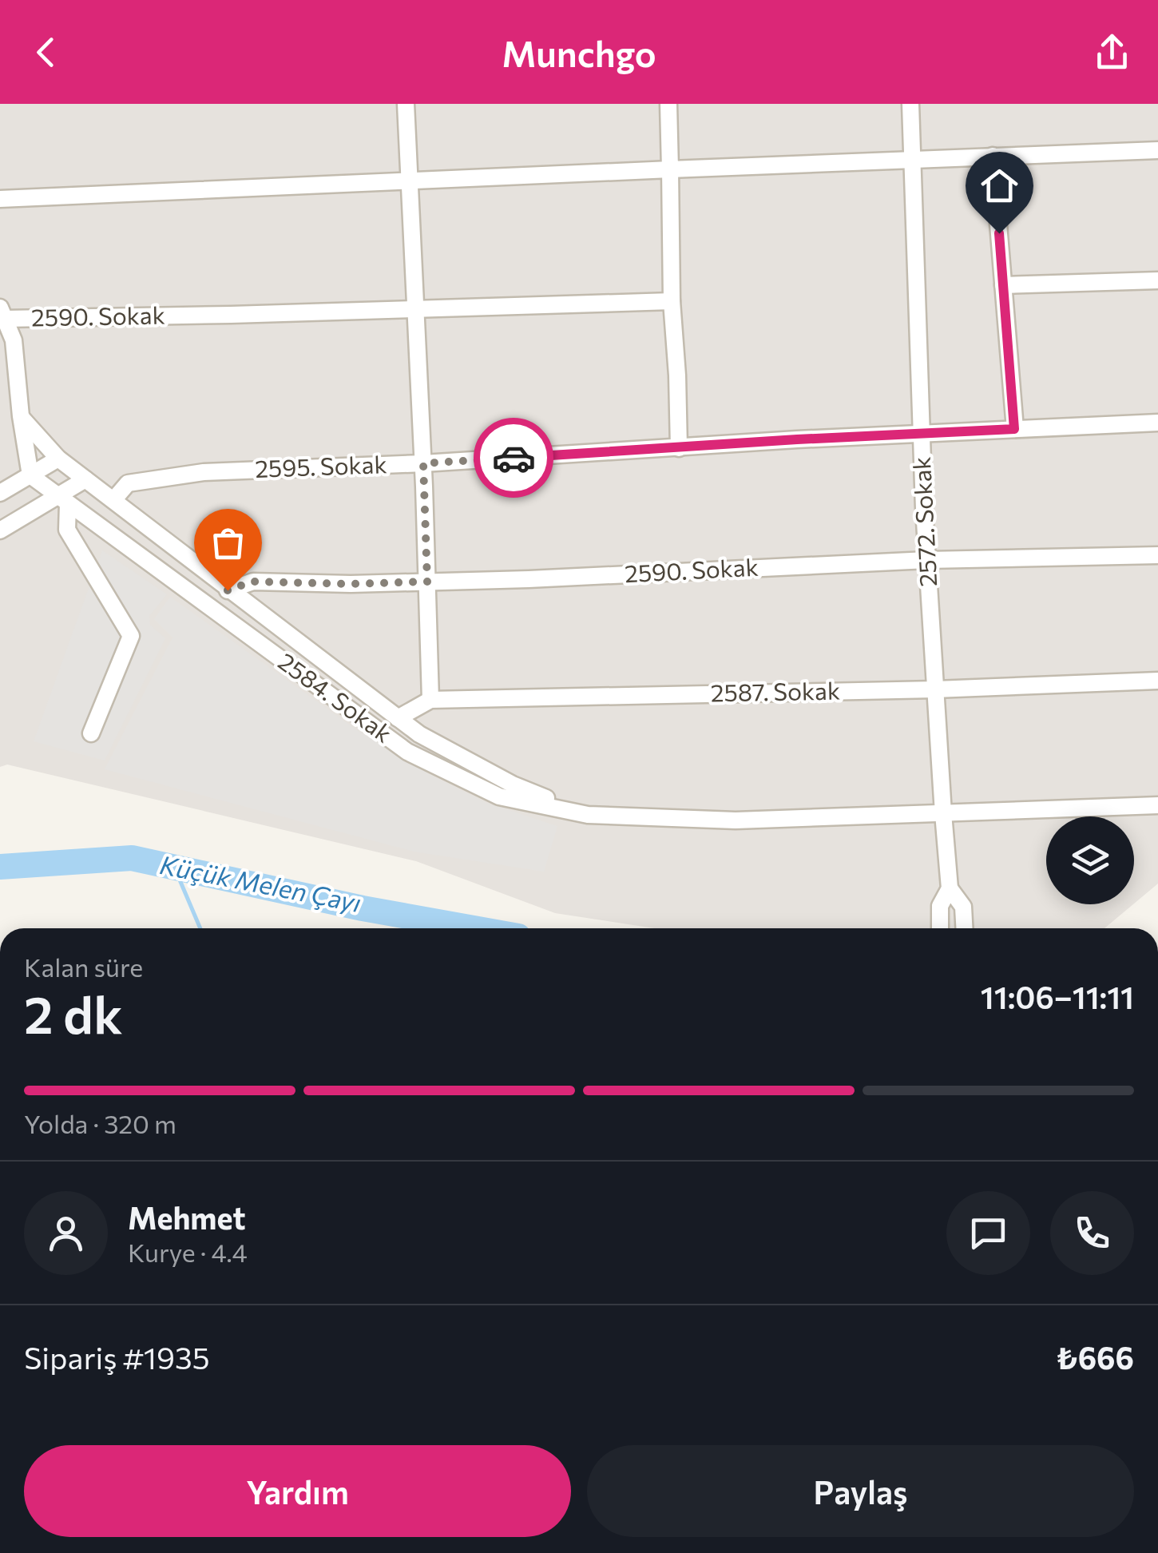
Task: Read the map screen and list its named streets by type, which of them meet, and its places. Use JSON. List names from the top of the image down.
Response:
{
  "streets": {
    "street": [
      "2590. Sokak",
      "2595. Sokak",
      "2572. Sokak",
      "2587. Sokak",
      "2584. Sokak"
    ]
  },
  "crossings": [
    ["2590. Sokak", "2572. Sokak"],
    ["2590. Sokak", "2584. Sokak"],
    ["2595. Sokak", "2572. Sokak"],
    ["2595. Sokak", "2584. Sokak"],
    ["2572. Sokak", "2587. Sokak"],
    ["2572. Sokak", "2584. Sokak"],
    ["2587. Sokak", "2584. Sokak"]
  ],
  "water": ["Küçük Melen Çayı"],
  "page": {
    "header": "Munchgo",
    "heading": ["2 dk", "Kalan süre", "11:06–11:11"],
    "panel": [
      "Mehmet",
      "Kurye · 4.4",
      "Sipariş #1935",
      "₺666"
    ],
    "bar": "Yolda · 320 m",
    "buttons": ["Yardım", "Paylaş"]
  }
}
